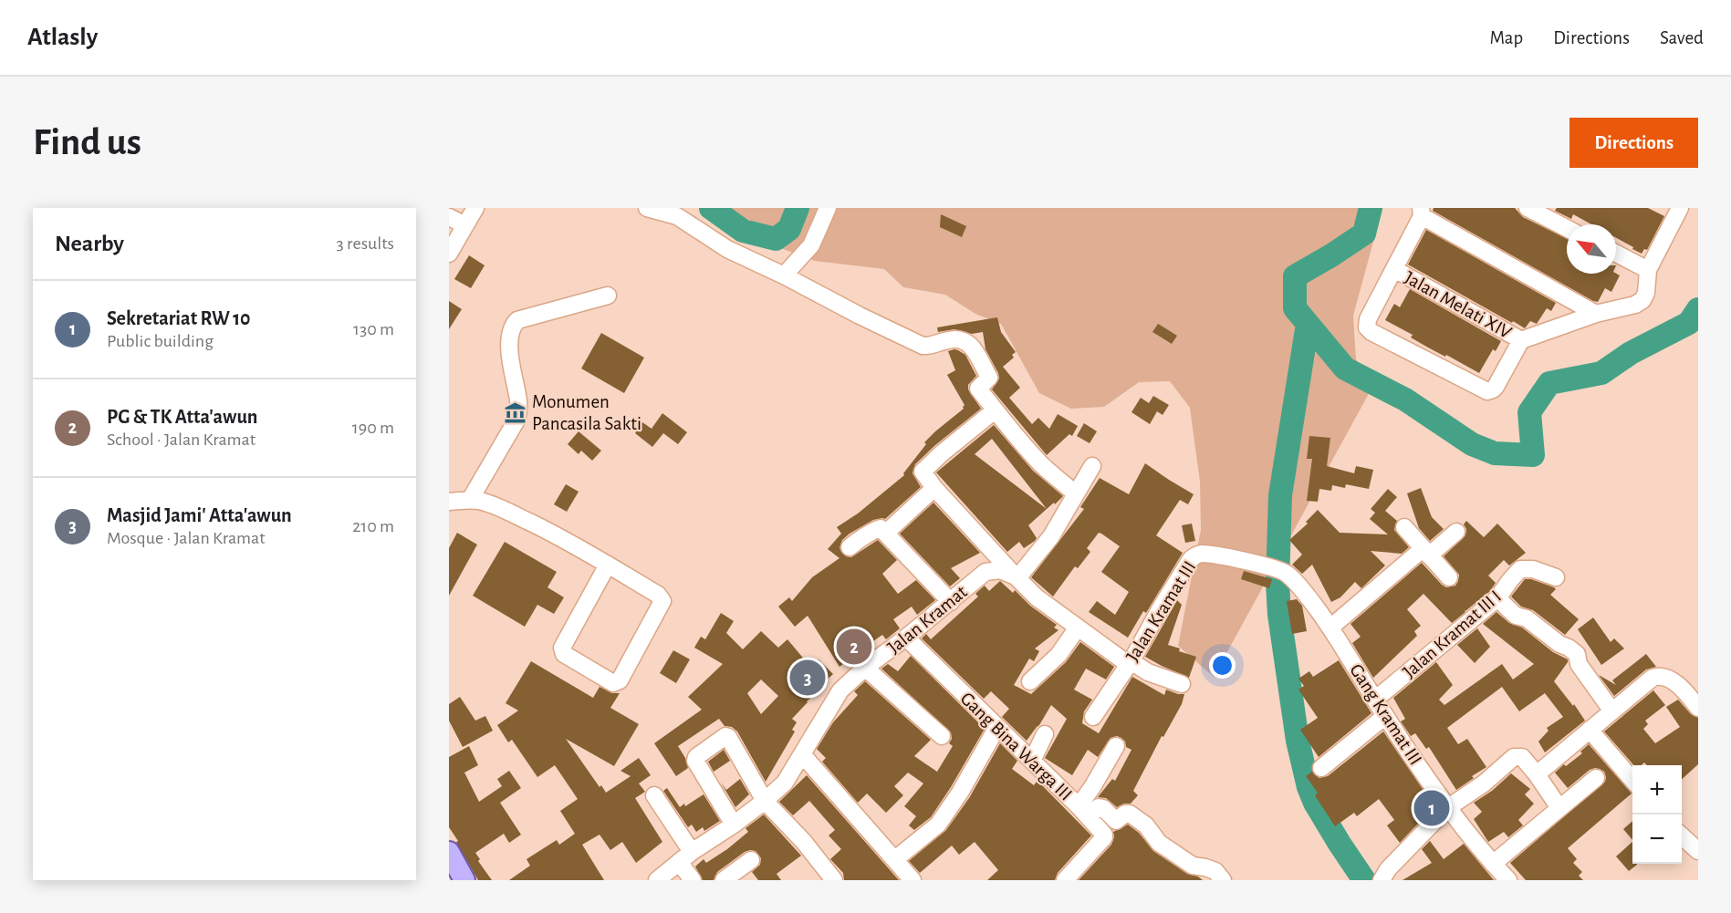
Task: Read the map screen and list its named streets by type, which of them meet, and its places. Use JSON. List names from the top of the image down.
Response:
{
  "streets": {
    "street": [
      "Jalan Melati XIV",
      "Jalan Kramat III",
      "Jalan Kramat",
      "Jalan Kramat III I",
      "Gang Kramat III",
      "Gang Bina Warga III"
    ]
  },
  "crossings": [
    ["Jalan Kramat III", "Gang Kramat III"],
    ["Jalan Kramat", "Gang Bina Warga III"],
    ["Jalan Kramat III I", "Gang Kramat III"]
  ],
  "places": {
    "museum": ["Monumen Pancasila Sakti"]
  },
  "north": "top left",
  "page": {
    "header": "Atlasly",
    "nav": ["Map", "Directions", "Saved"],
    "buttons": "Directions",
    "title": "Find us",
    "heading": ["Nearby", "3 results"],
    "list": [
      {
        "mark": "1",
        "name": "Sekretariat RW 10",
        "note": "Public building",
        "value": "130 m"
      },
      {
        "mark": "2",
        "name": "PG & TK Atta'awun",
        "note": "School · Jalan Kramat",
        "value": "190 m"
      },
      {
        "mark": "3",
        "name": "Masjid Jami' Atta'awun",
        "note": "Mosque · Jalan Kramat",
        "value": "210 m"
      }
    ],
    "pins": ["2", "3", "1"],
    "map_buttons": ["+", "−"]
  }
}
